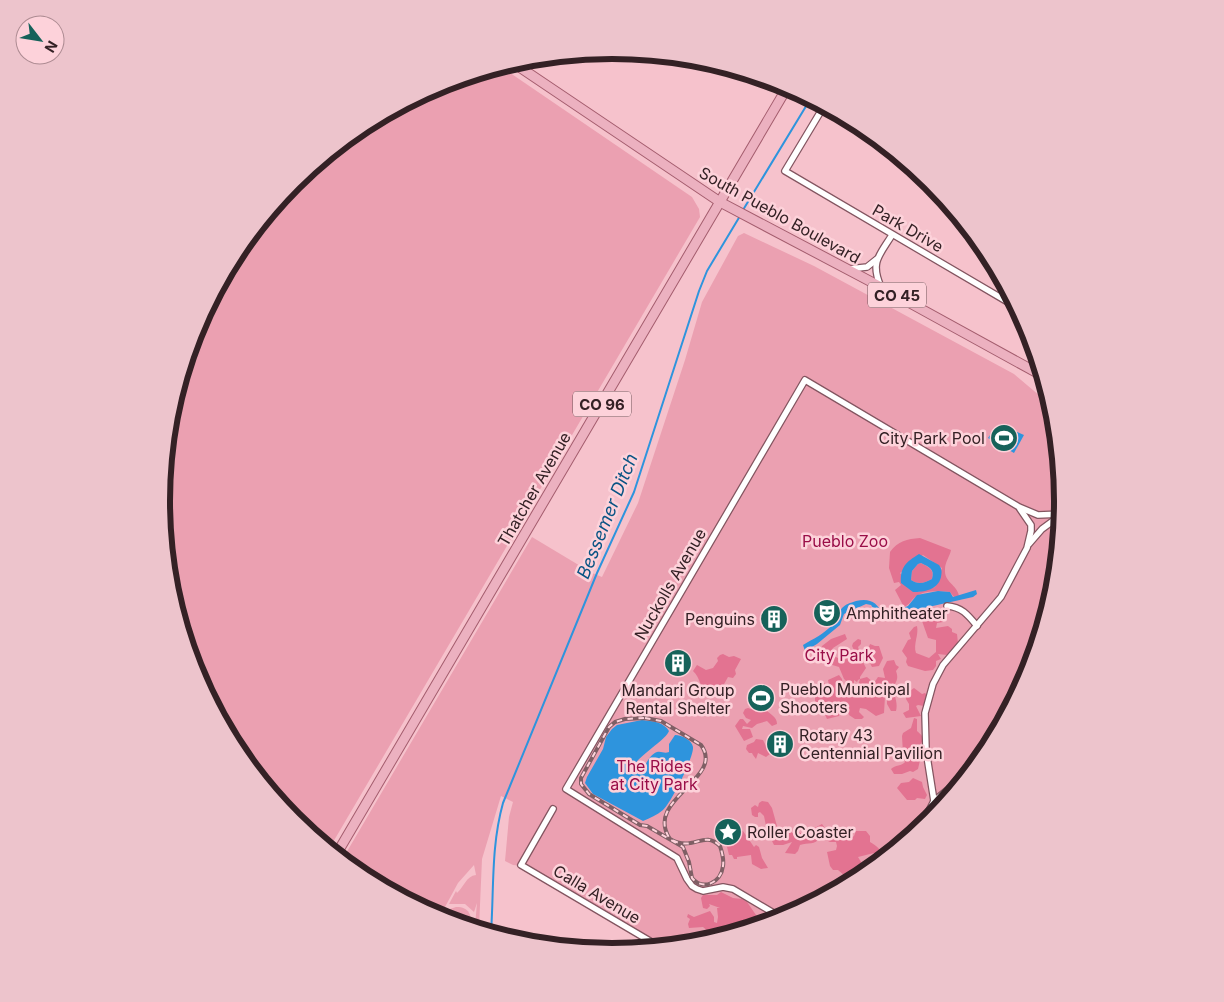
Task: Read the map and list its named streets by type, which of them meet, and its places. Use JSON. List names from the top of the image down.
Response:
{
  "streets": {
    "main road": [
      "South Pueblo Boulevard",
      "CO 45",
      "CO 96",
      "Thatcher Avenue"
    ],
    "street": ["Park Drive", "Nuckolls Avenue", "Calla Avenue"]
  },
  "crossings": [
    ["South Pueblo Boulevard", "Thatcher Avenue"]
  ],
  "water": ["Bessemer Ditch"],
  "parks": ["Pueblo Zoo", "City Park", "The Rides at City Park"],
  "places": {
    "sports": ["City Park Pool", "Pueblo Municipal Shooters"],
    "theatre": ["Amphitheater"],
    "building": ["Penguins", "Mandari Group Rental Shelter", "Rotary 43 Centennial Pavilion"],
    "place": ["Roller Coaster"]
  },
  "north": "bottom right"
}
